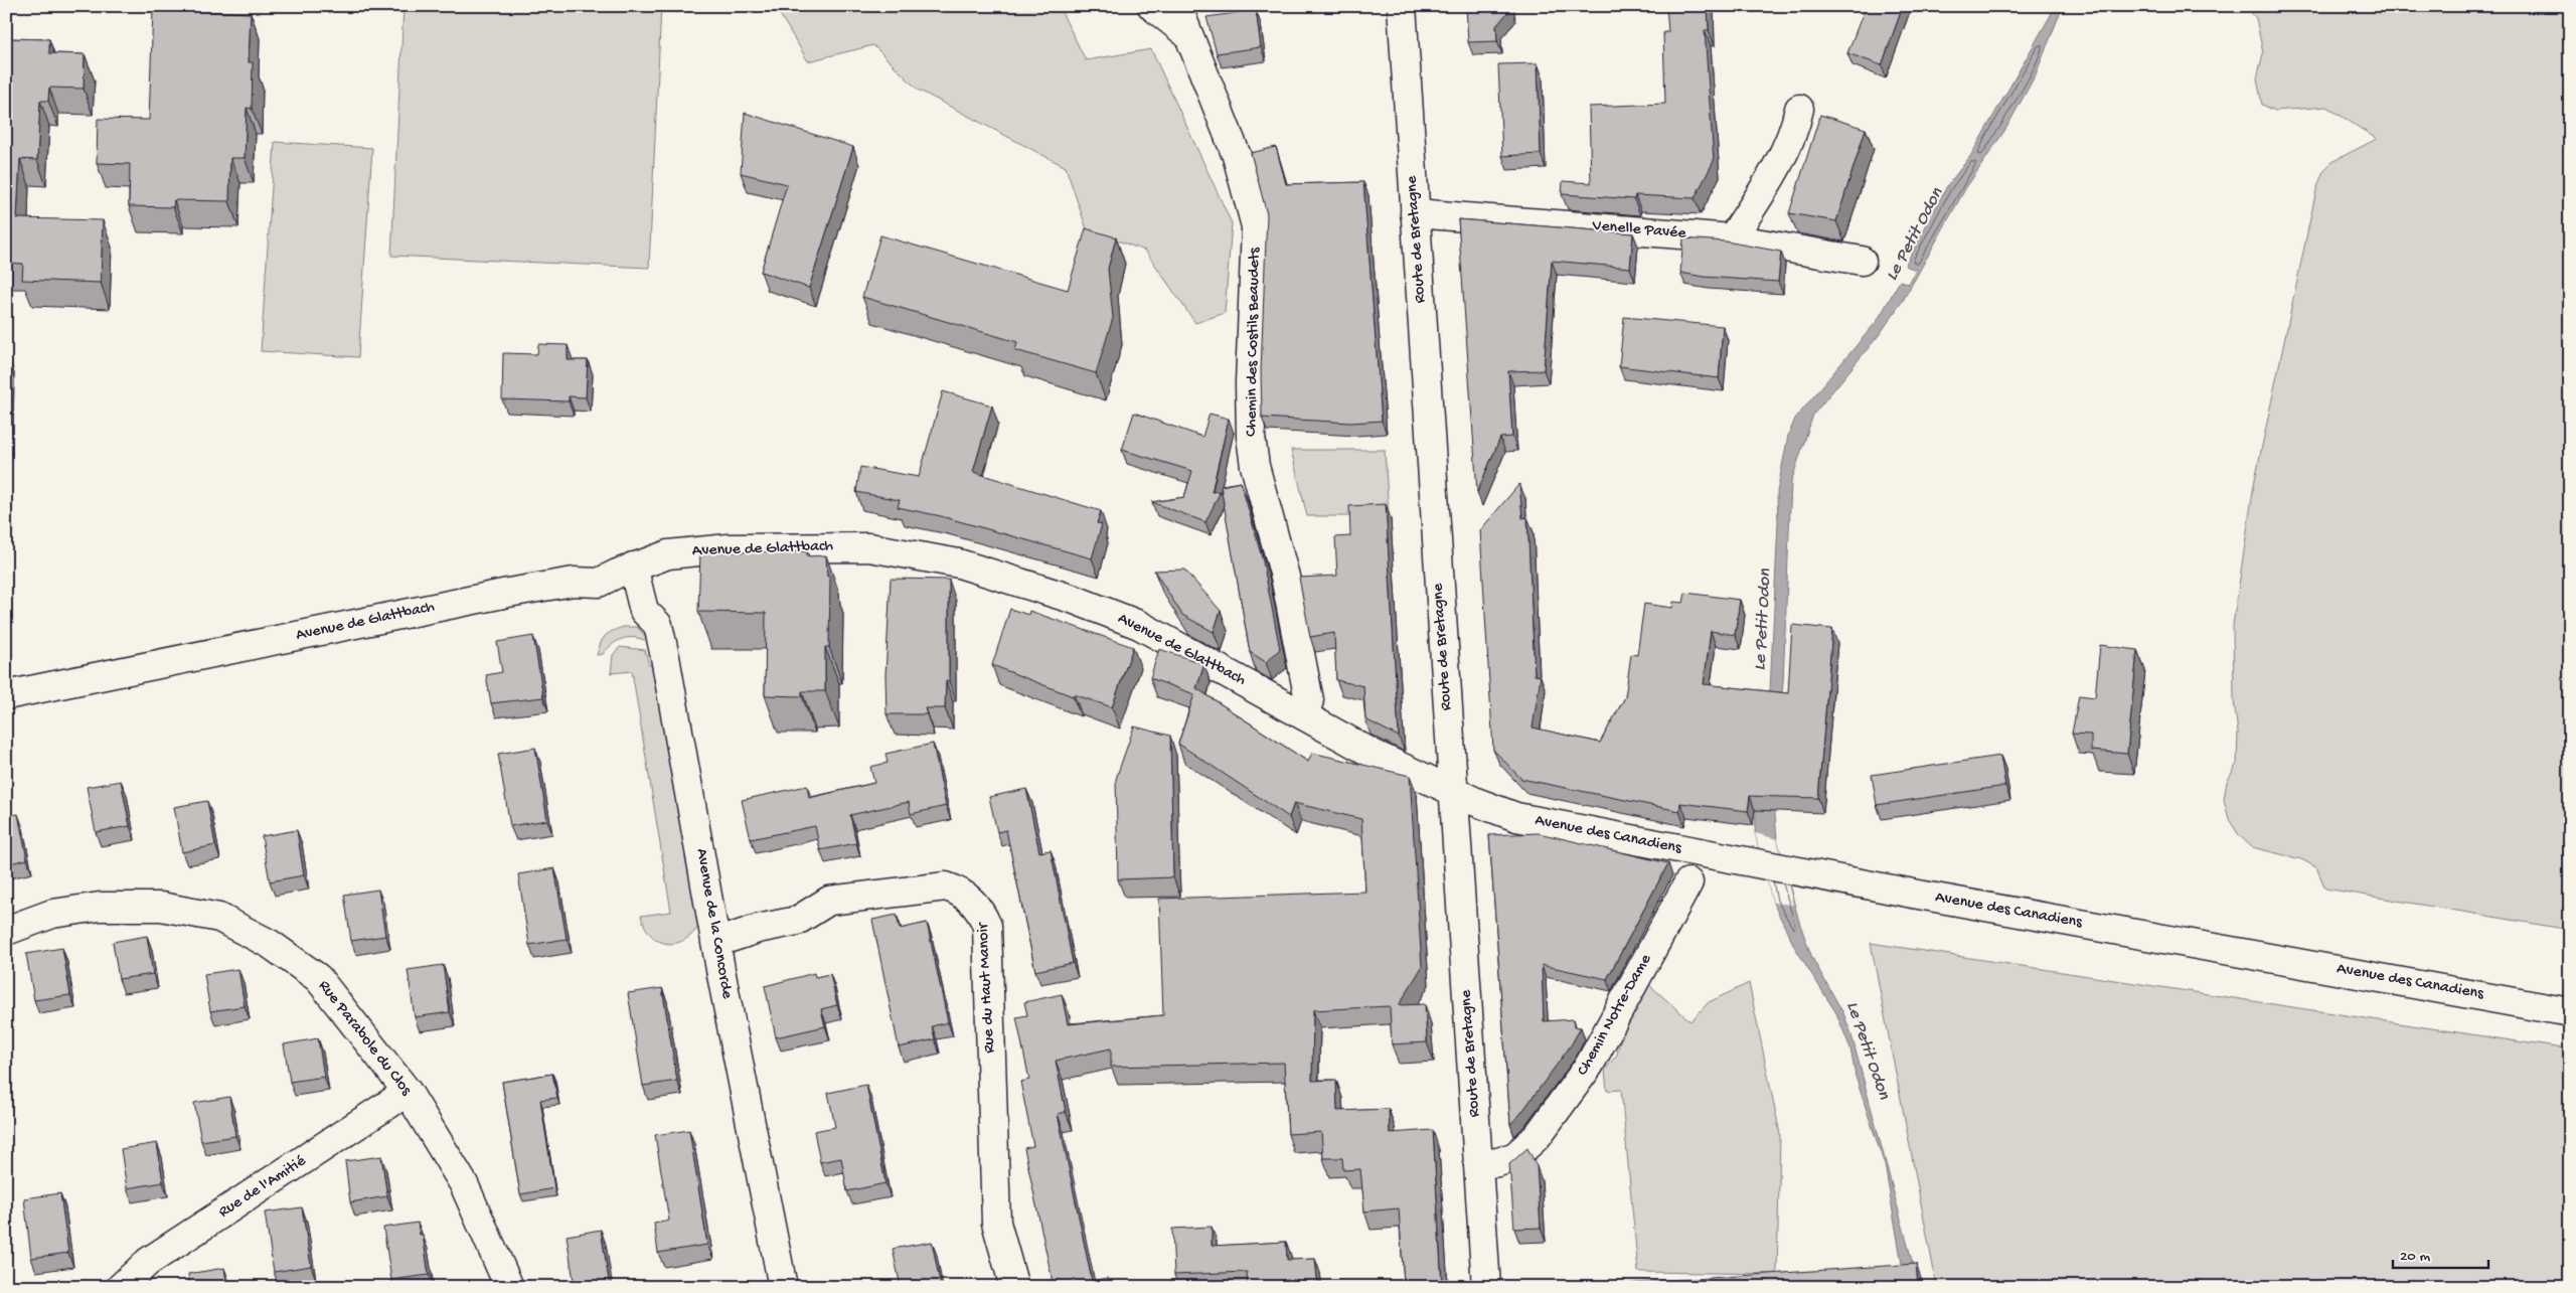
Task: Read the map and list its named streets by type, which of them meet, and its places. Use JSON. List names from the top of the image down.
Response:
{
  "streets": {
    "street": [
      "Venelle Pavée",
      "Route de Bretagne",
      "Chemin des Costils Beaudets",
      "Avenue de Glattbach",
      "Avenue des Canadiens",
      "Avenue de la Concorde",
      "Rue du Haut Manoir",
      "Chemin Notre-Dame",
      "Rue Parabole du Clos",
      "Rue de l'Amitié"
    ]
  },
  "crossings": [
    ["Venelle Pavée", "Route de Bretagne"],
    ["Route de Bretagne", "Avenue de Glattbach"],
    ["Route de Bretagne", "Avenue des Canadiens"],
    ["Route de Bretagne", "Chemin Notre-Dame"],
    ["Chemin des Costils Beaudets", "Avenue de Glattbach"],
    ["Avenue de Glattbach", "Avenue des Canadiens"],
    ["Avenue de Glattbach", "Avenue de la Concorde"],
    ["Avenue de la Concorde", "Rue du Haut Manoir"],
    ["Rue Parabole du Clos", "Rue de l'Amitié"]
  ],
  "water": ["Le Petit Odon"],
  "scale_bar": "20 m"
}
